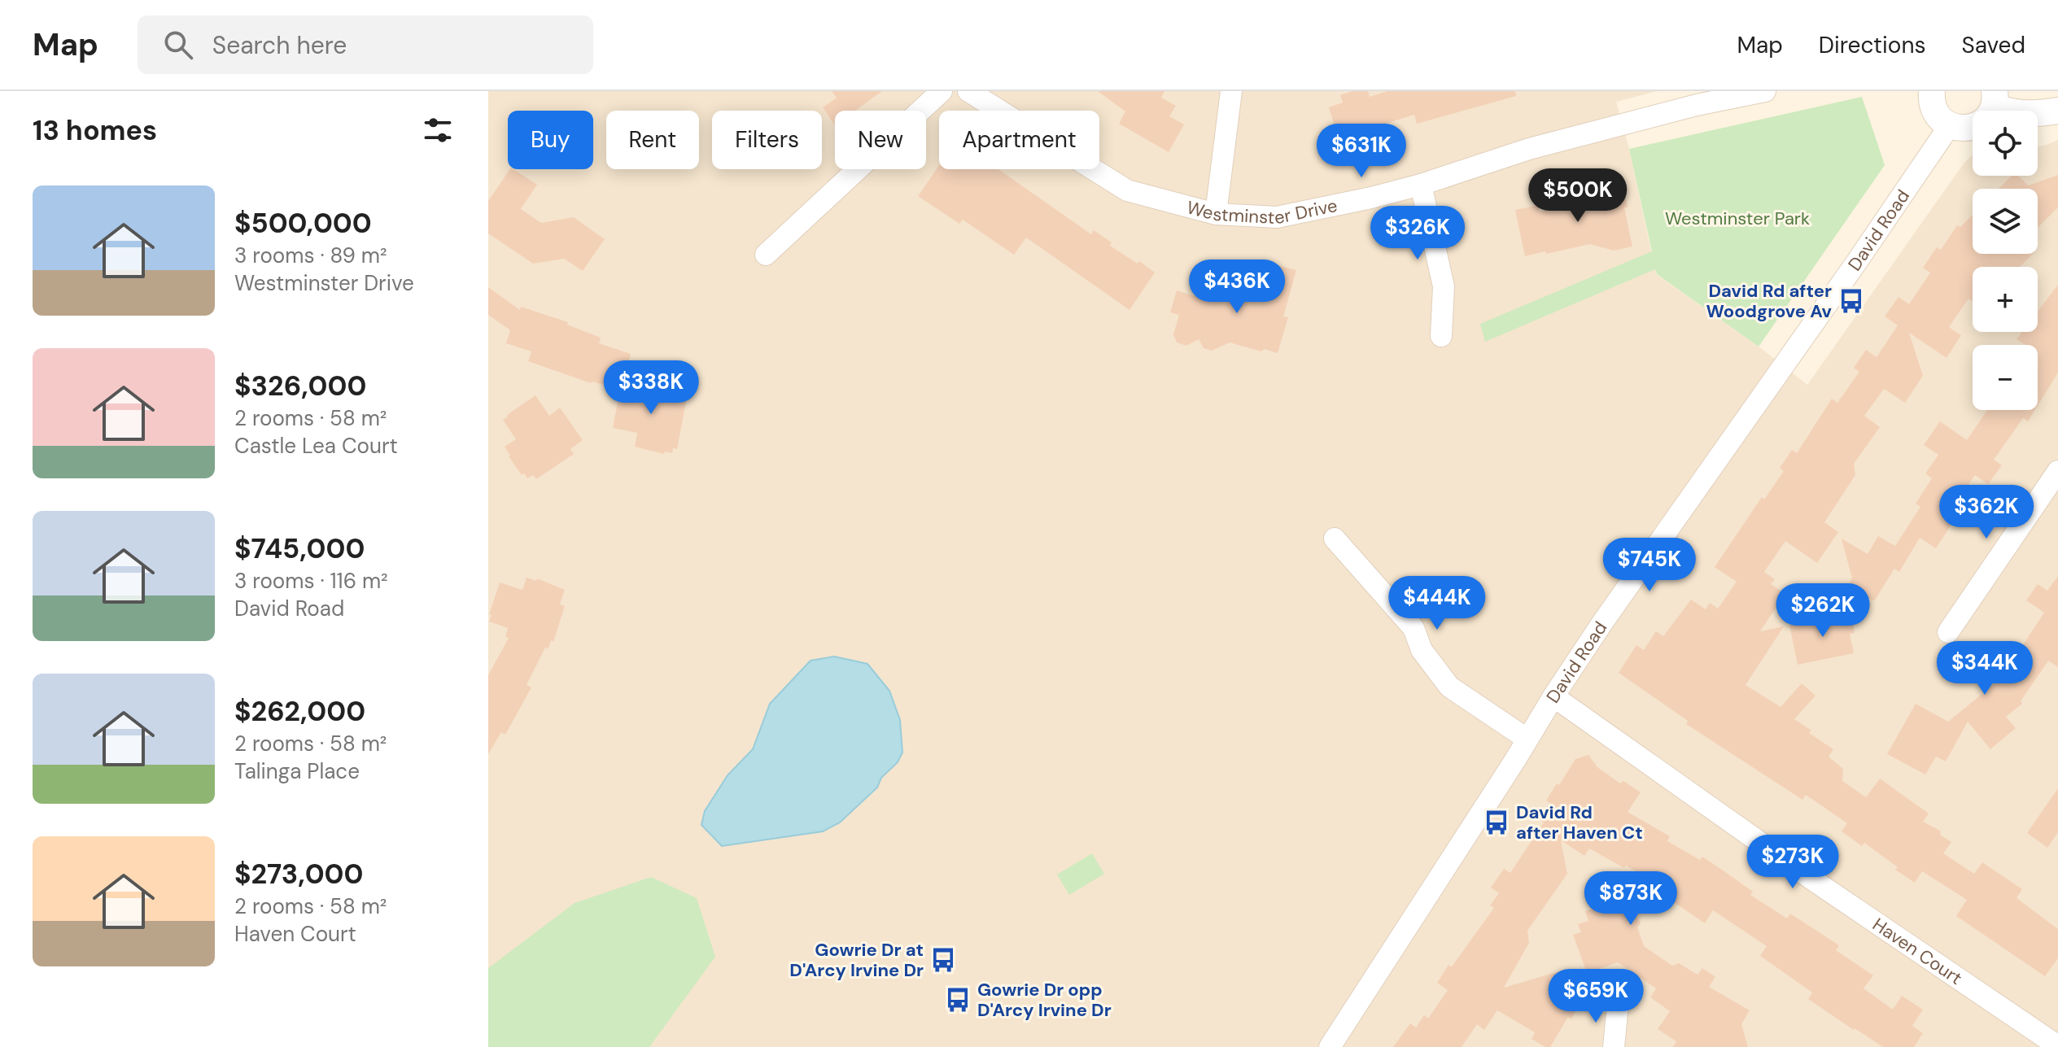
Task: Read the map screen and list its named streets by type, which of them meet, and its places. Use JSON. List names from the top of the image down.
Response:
{
  "streets": {
    "street": ["Westminster Drive", "David Road", "Haven Court"]
  },
  "crossings": [
    ["David Road", "Haven Court"]
  ],
  "parks": ["Westminster Park"],
  "places": {
    "bus stop": [
      "David Rd after Woodgrove Av",
      "David Rd after Haven Ct",
      "Gowrie Dr at D'Arcy Irvine Dr",
      "Gowrie Dr opp D'Arcy Irvine Dr"
    ]
  },
  "page": {
    "header": "Map",
    "search": "Search here",
    "nav": ["Map", "Directions", "Saved"],
    "heading": "13 homes",
    "map_buttons": ["+", "−"],
    "chip": [
      "Buy",
      "Rent",
      "Filters",
      "New",
      "Apartment"
    ],
    "price": [
      "$631K",
      "$500K",
      "$326K",
      "$436K",
      "$338K",
      "$362K",
      "$745K",
      "$444K",
      "$262K",
      "$344K",
      "$273K",
      "$873K",
      "$659K"
    ],
    "list": [
      {
        "name": "$500,000",
        "note": "3 rooms · 89 m² · Westminster Drive"
      },
      {
        "name": "$326,000",
        "note": "2 rooms · 58 m² · Castle Lea Court"
      },
      {
        "name": "$745,000",
        "note": "3 rooms · 116 m² · David Road"
      },
      {
        "name": "$262,000",
        "note": "2 rooms · 58 m² · Talinga Place"
      },
      {
        "name": "$273,000",
        "note": "2 rooms · 58 m² · Haven Court"
      }
    ]
  }
}
